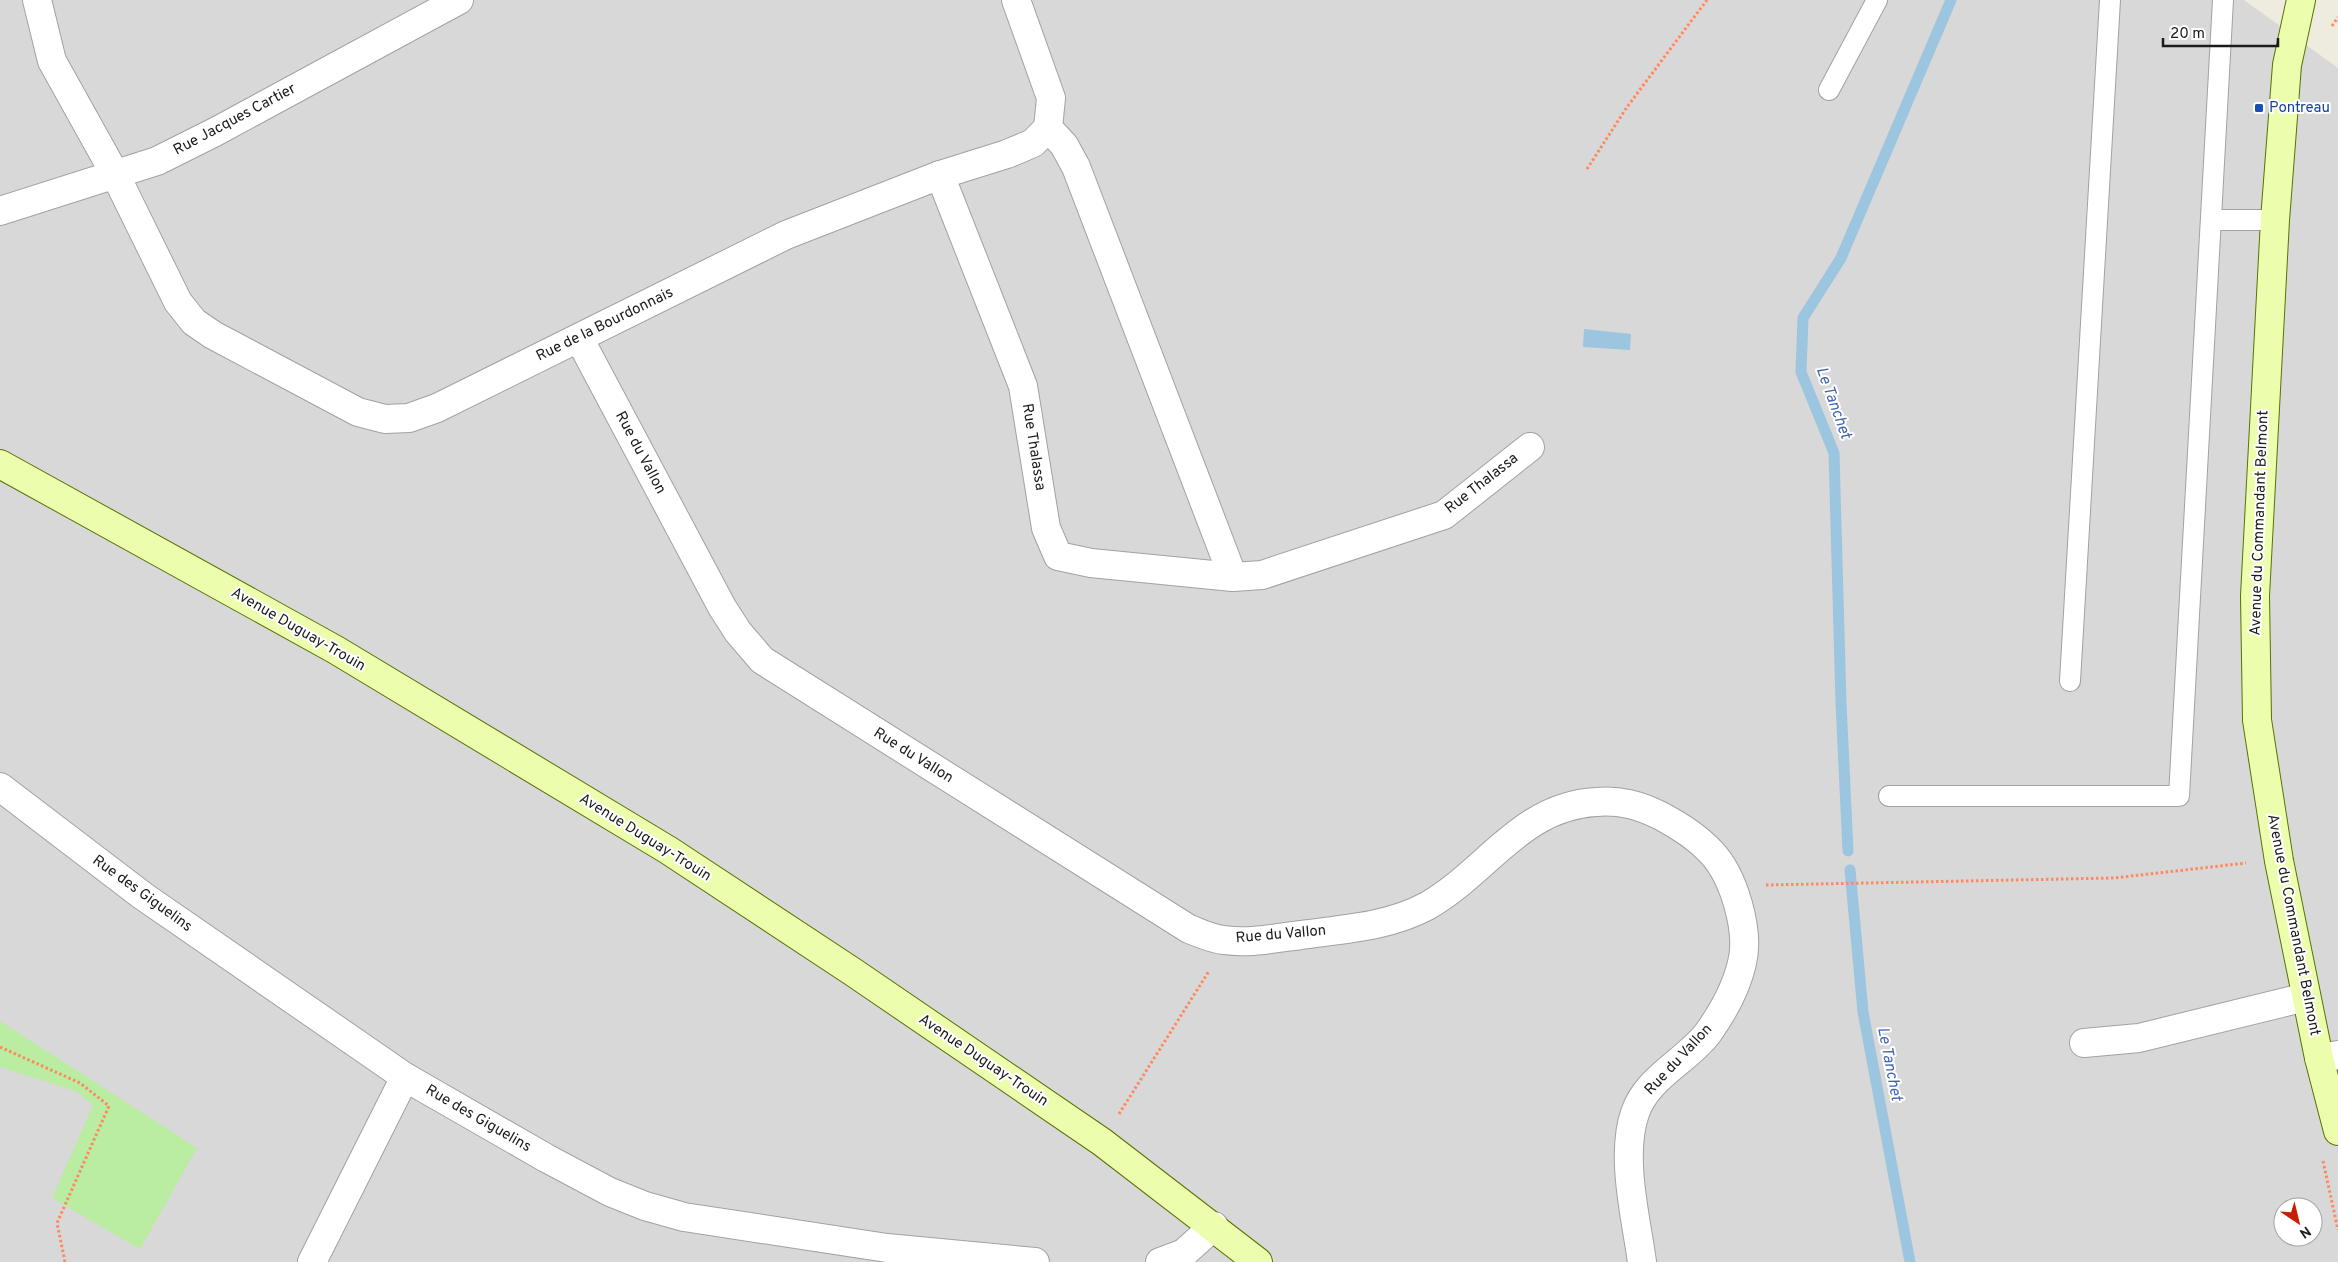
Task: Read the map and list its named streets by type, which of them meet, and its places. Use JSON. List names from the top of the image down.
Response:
{
  "streets": {
    "street": [
      "Rue Jacques Cartier",
      "Rue de la Bourdonnais",
      "Rue Thalassa",
      "Rue du Vallon",
      "Avenue du Commandant Belmont",
      "Avenue Duguay-Trouin",
      "Rue des Giguelins"
    ]
  },
  "crossings": [
    ["Rue Jacques Cartier", "Rue de la Bourdonnais"],
    ["Rue de la Bourdonnais", "Rue Thalassa"],
    ["Rue de la Bourdonnais", "Rue du Vallon"]
  ],
  "water": ["Le Tanchet"],
  "places": {
    "transit": ["Pontreau"]
  },
  "scale_bar": "20 m",
  "north": "bottom right"
}
